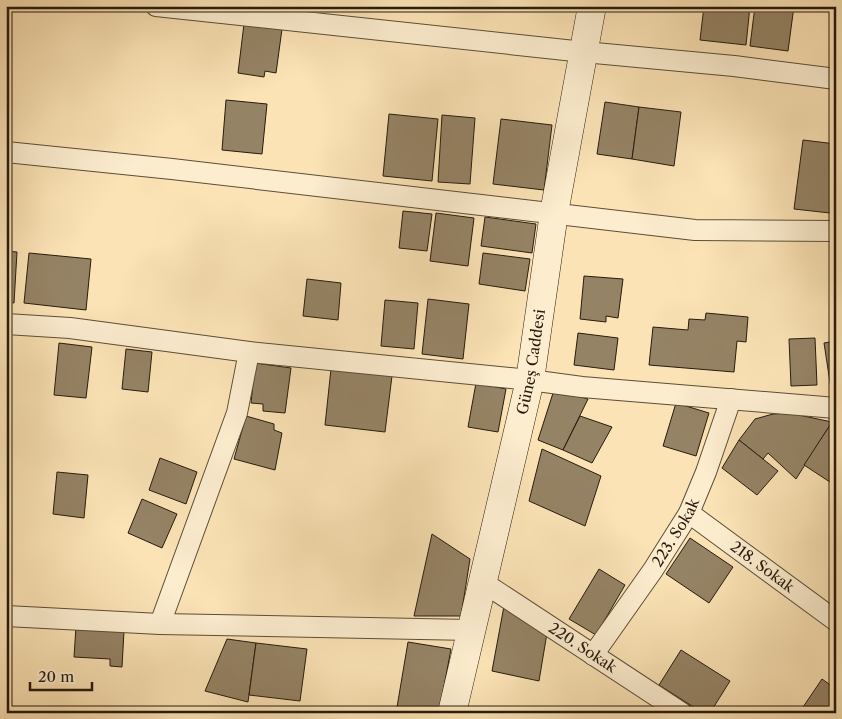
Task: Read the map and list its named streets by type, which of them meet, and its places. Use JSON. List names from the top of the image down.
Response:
{
  "streets": {
    "street": [
      "Güneş Caddesi",
      "223. Sokak",
      "218. Sokak",
      "220. Sokak"
    ]
  },
  "crossings": [
    ["Güneş Caddesi", "220. Sokak"],
    ["223. Sokak", "218. Sokak"],
    ["223. Sokak", "220. Sokak"]
  ],
  "scale_bar": "20 m"
}
